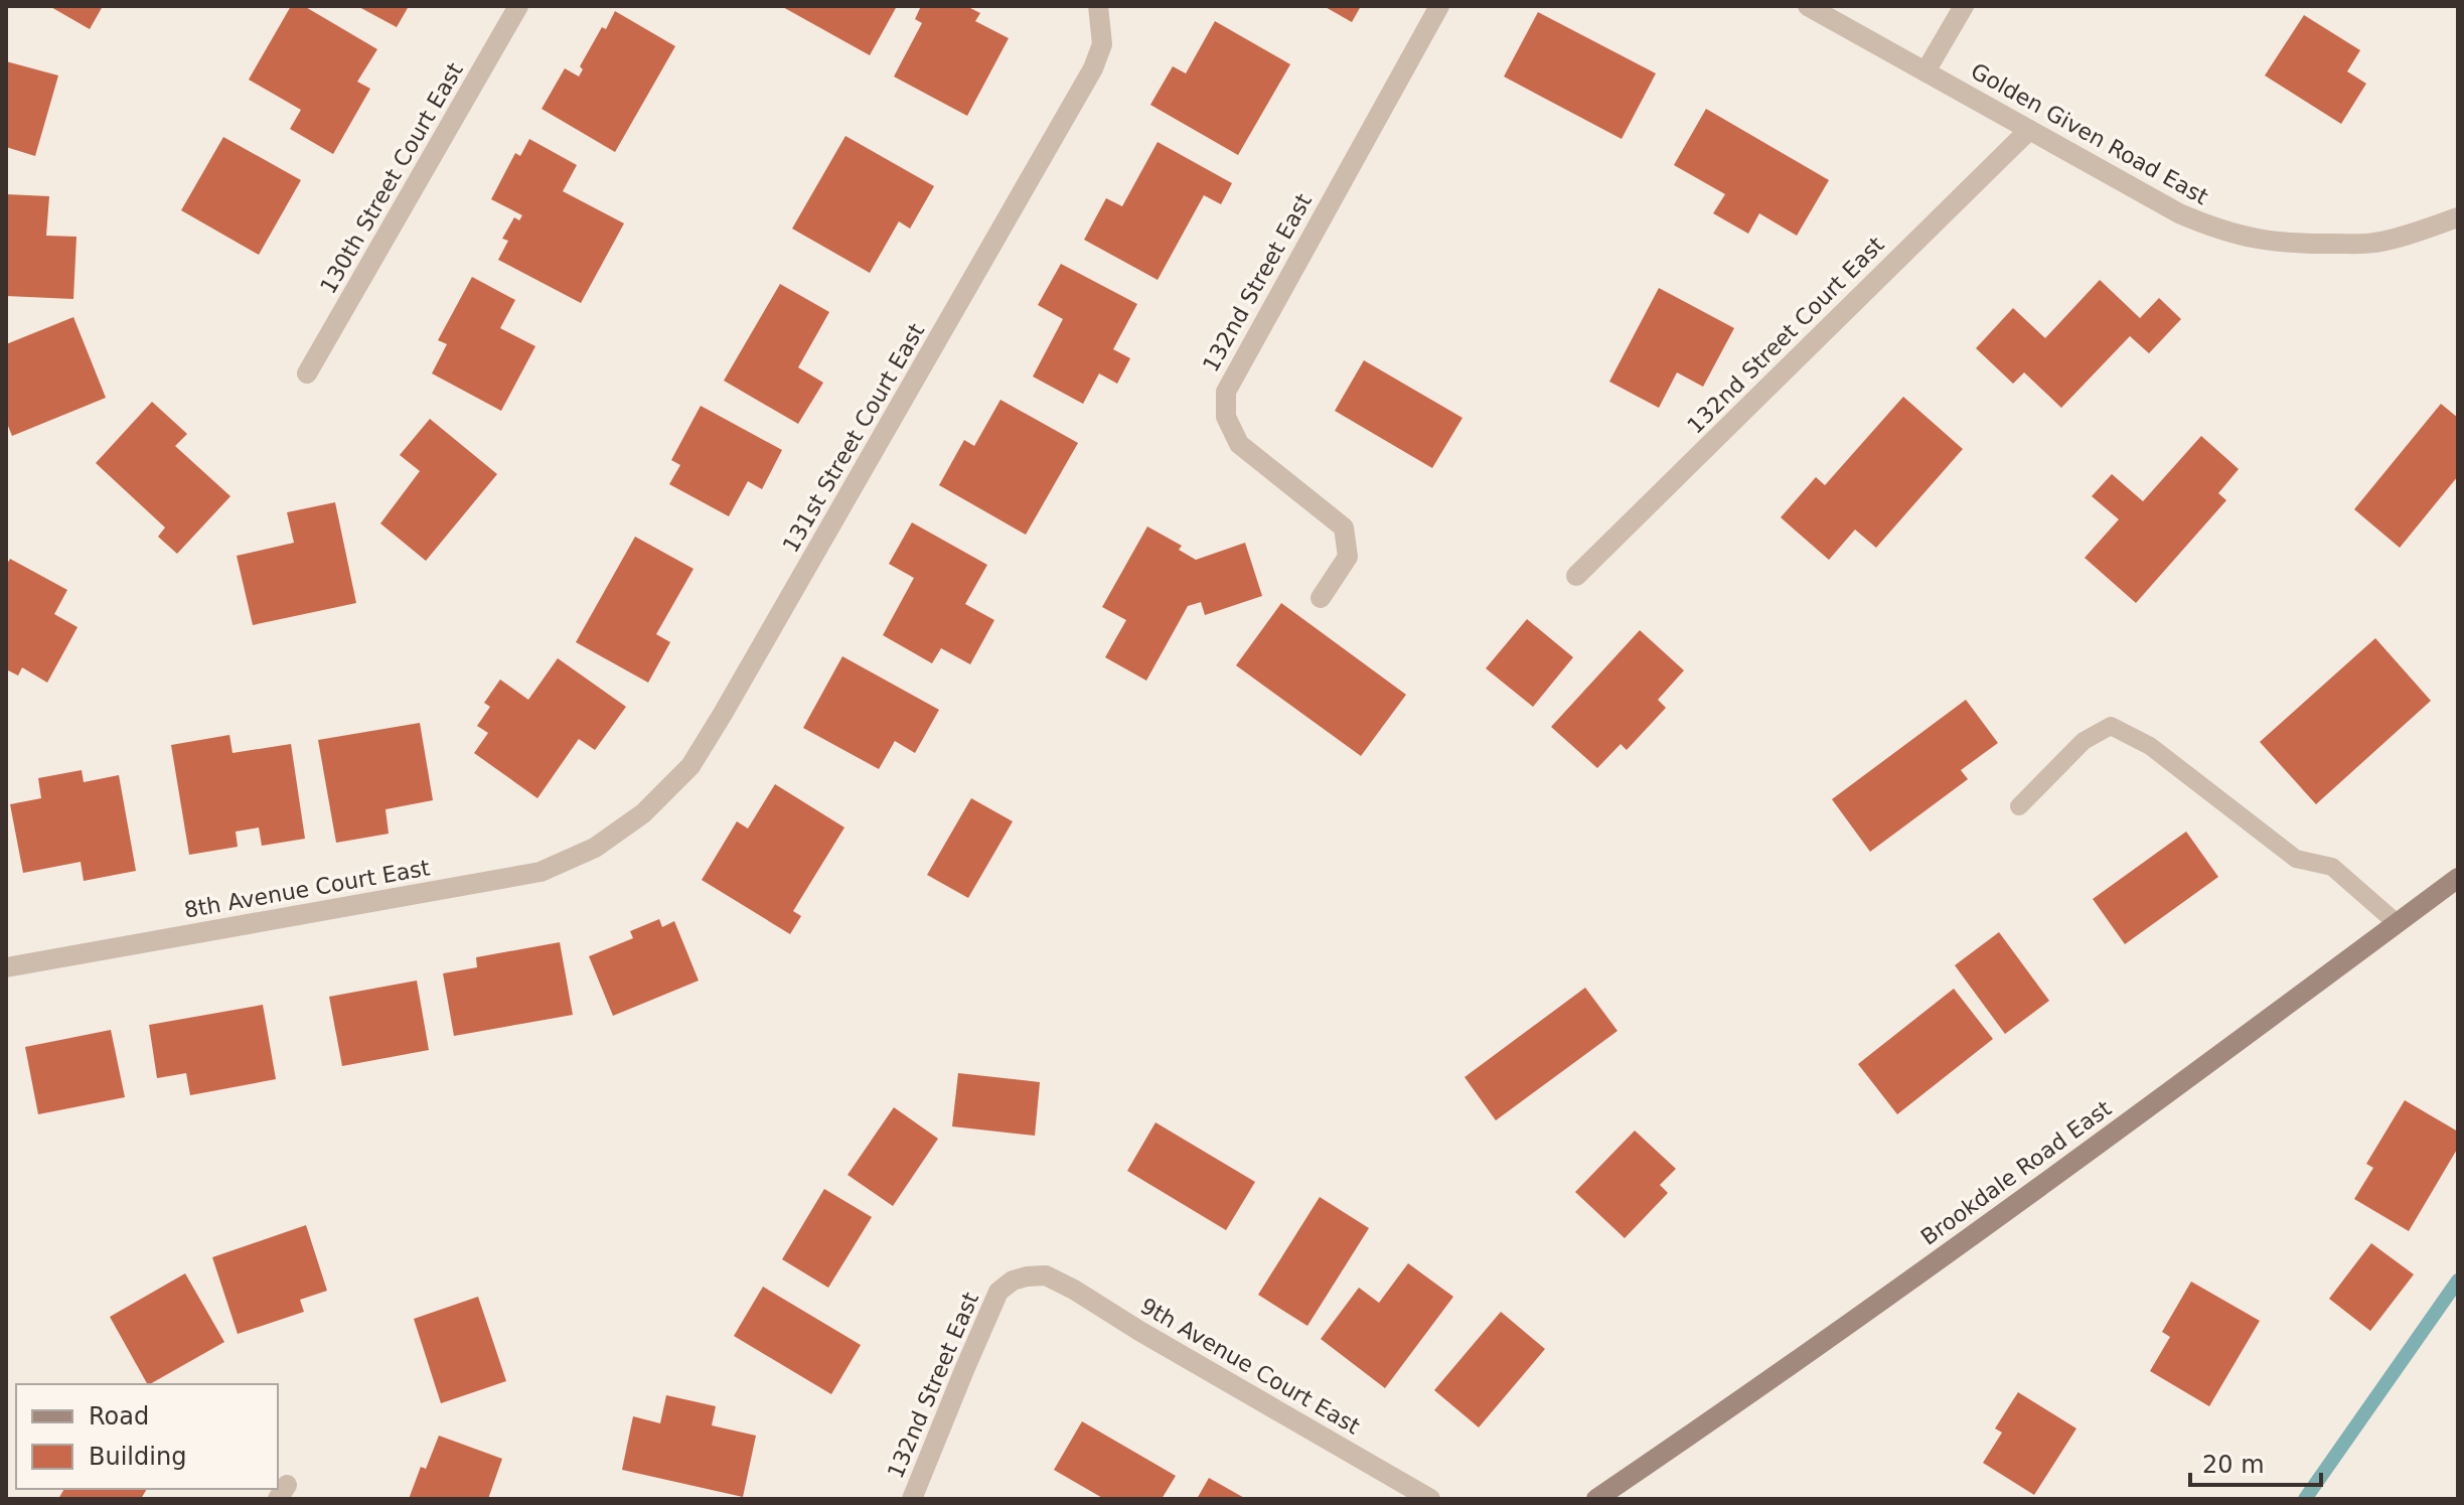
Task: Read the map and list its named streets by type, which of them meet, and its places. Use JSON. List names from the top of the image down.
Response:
{
  "streets": {
    "main road": ["Brookdale Road East"],
    "street": [
      "Golden Given Road East",
      "130th Street Court East",
      "132nd Street East",
      "132nd Street Court East",
      "131st Street Court East",
      "8th Avenue Court East",
      "9th Avenue Court East"
    ]
  },
  "crossings": [
    ["Golden Given Road East", "132nd Street Court East"],
    ["132nd Street East", "9th Avenue Court East"],
    ["131st Street Court East", "8th Avenue Court East"]
  ],
  "legend": ["Road", "Building"],
  "scale_bar": "20 m"
}
